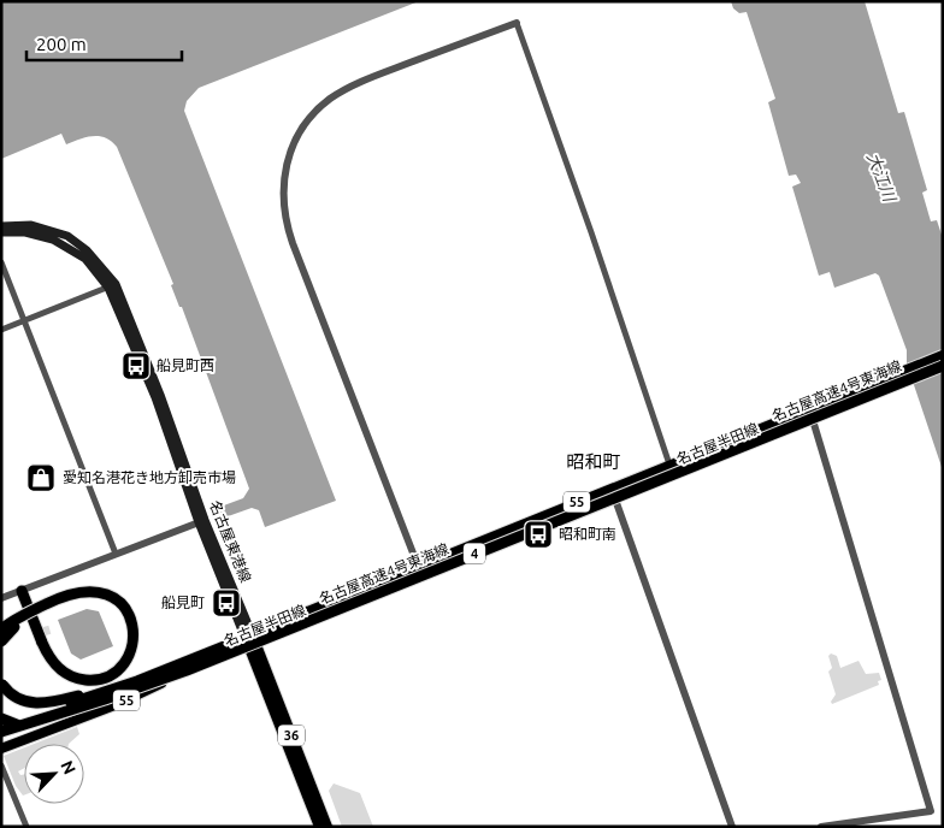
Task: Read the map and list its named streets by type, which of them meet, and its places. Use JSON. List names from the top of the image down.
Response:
{
  "streets": {
    "highway": ["名古屋高速4号東海線", "4"],
    "main road": [
      "名古屋半田線",
      "55",
      "名古屋東港線",
      "36"
    ]
  },
  "crossings": [
    ["名古屋高速4号東海線", "名古屋半田線"],
    ["名古屋高速4号東海線", "名古屋東港線"],
    ["名古屋高速4号東海線", "36"],
    ["名古屋半田線", "名古屋東港線"],
    ["名古屋半田線", "36"],
    ["名古屋東港線", "36"]
  ],
  "districts": ["昭和町"],
  "water": ["大江川"],
  "places": {
    "bus stop": ["船見町西", "昭和町南", "船見町"],
    "shop": ["愛知名港花き地方卸売市場"]
  },
  "scale_bar": "200 m",
  "north": "top right"
}
